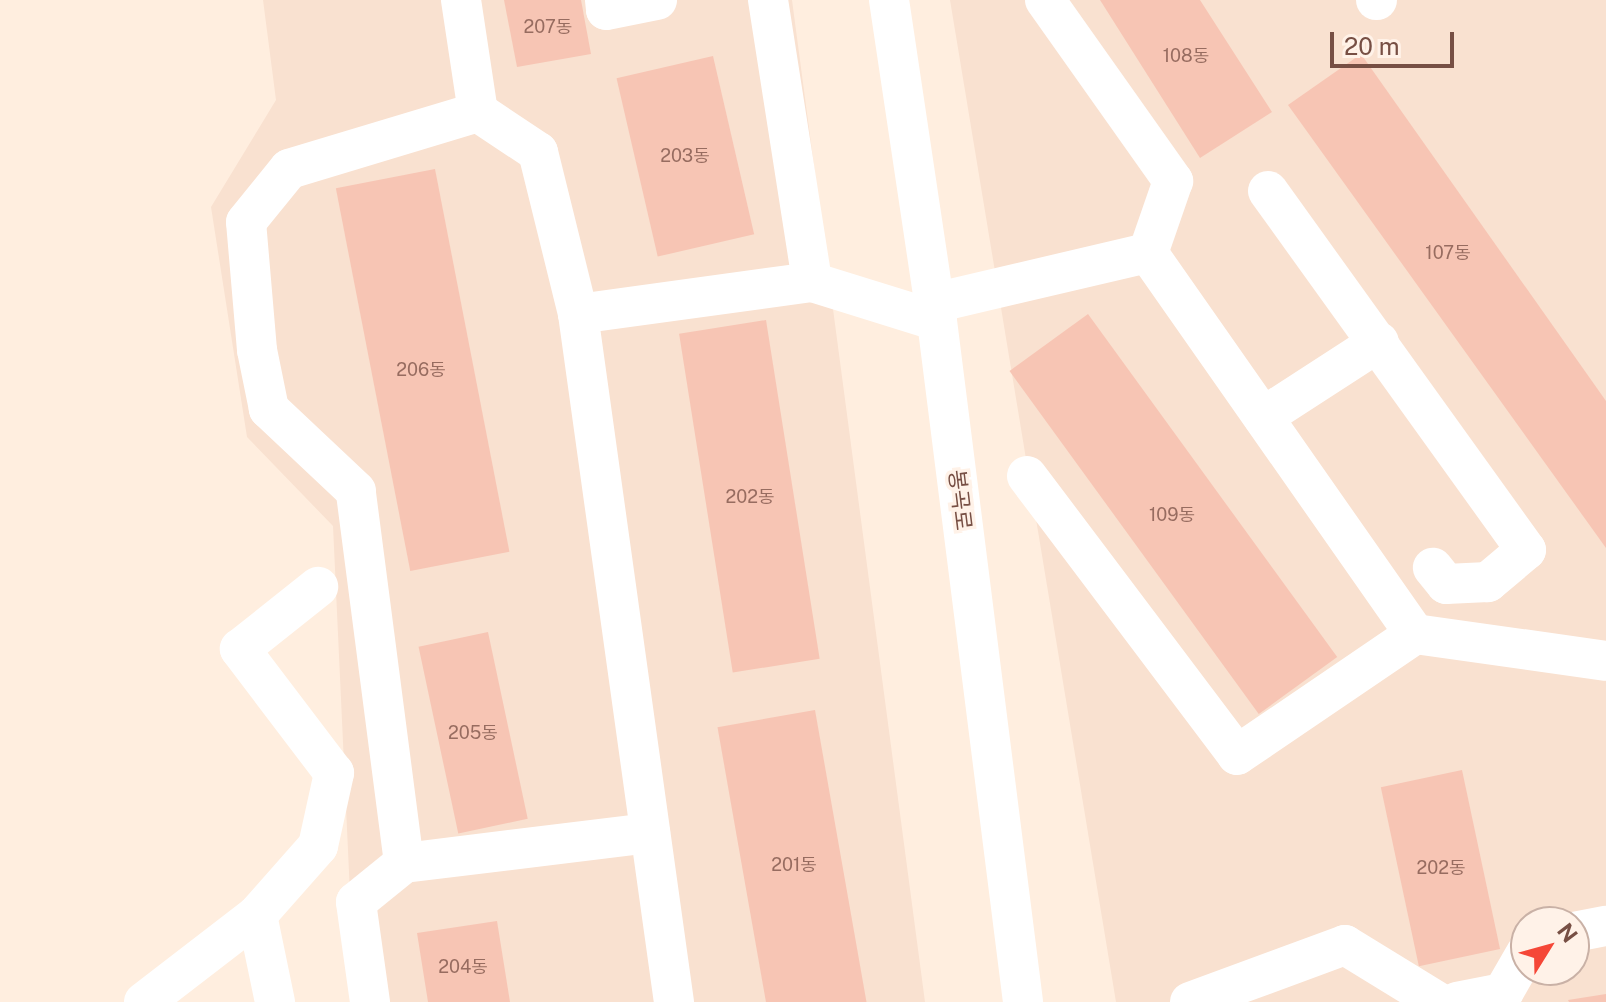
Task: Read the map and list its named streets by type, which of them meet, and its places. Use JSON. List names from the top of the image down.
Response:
{
  "streets": {
    "street": ["봉곡로"]
  },
  "house_numbers": [
    "207동",
    "108동",
    "203동",
    "107동",
    "206동",
    "202동",
    "109동",
    "205동",
    "201동",
    "202동",
    "204동"
  ],
  "scale_bar": "20 m",
  "north": "top right"
}
